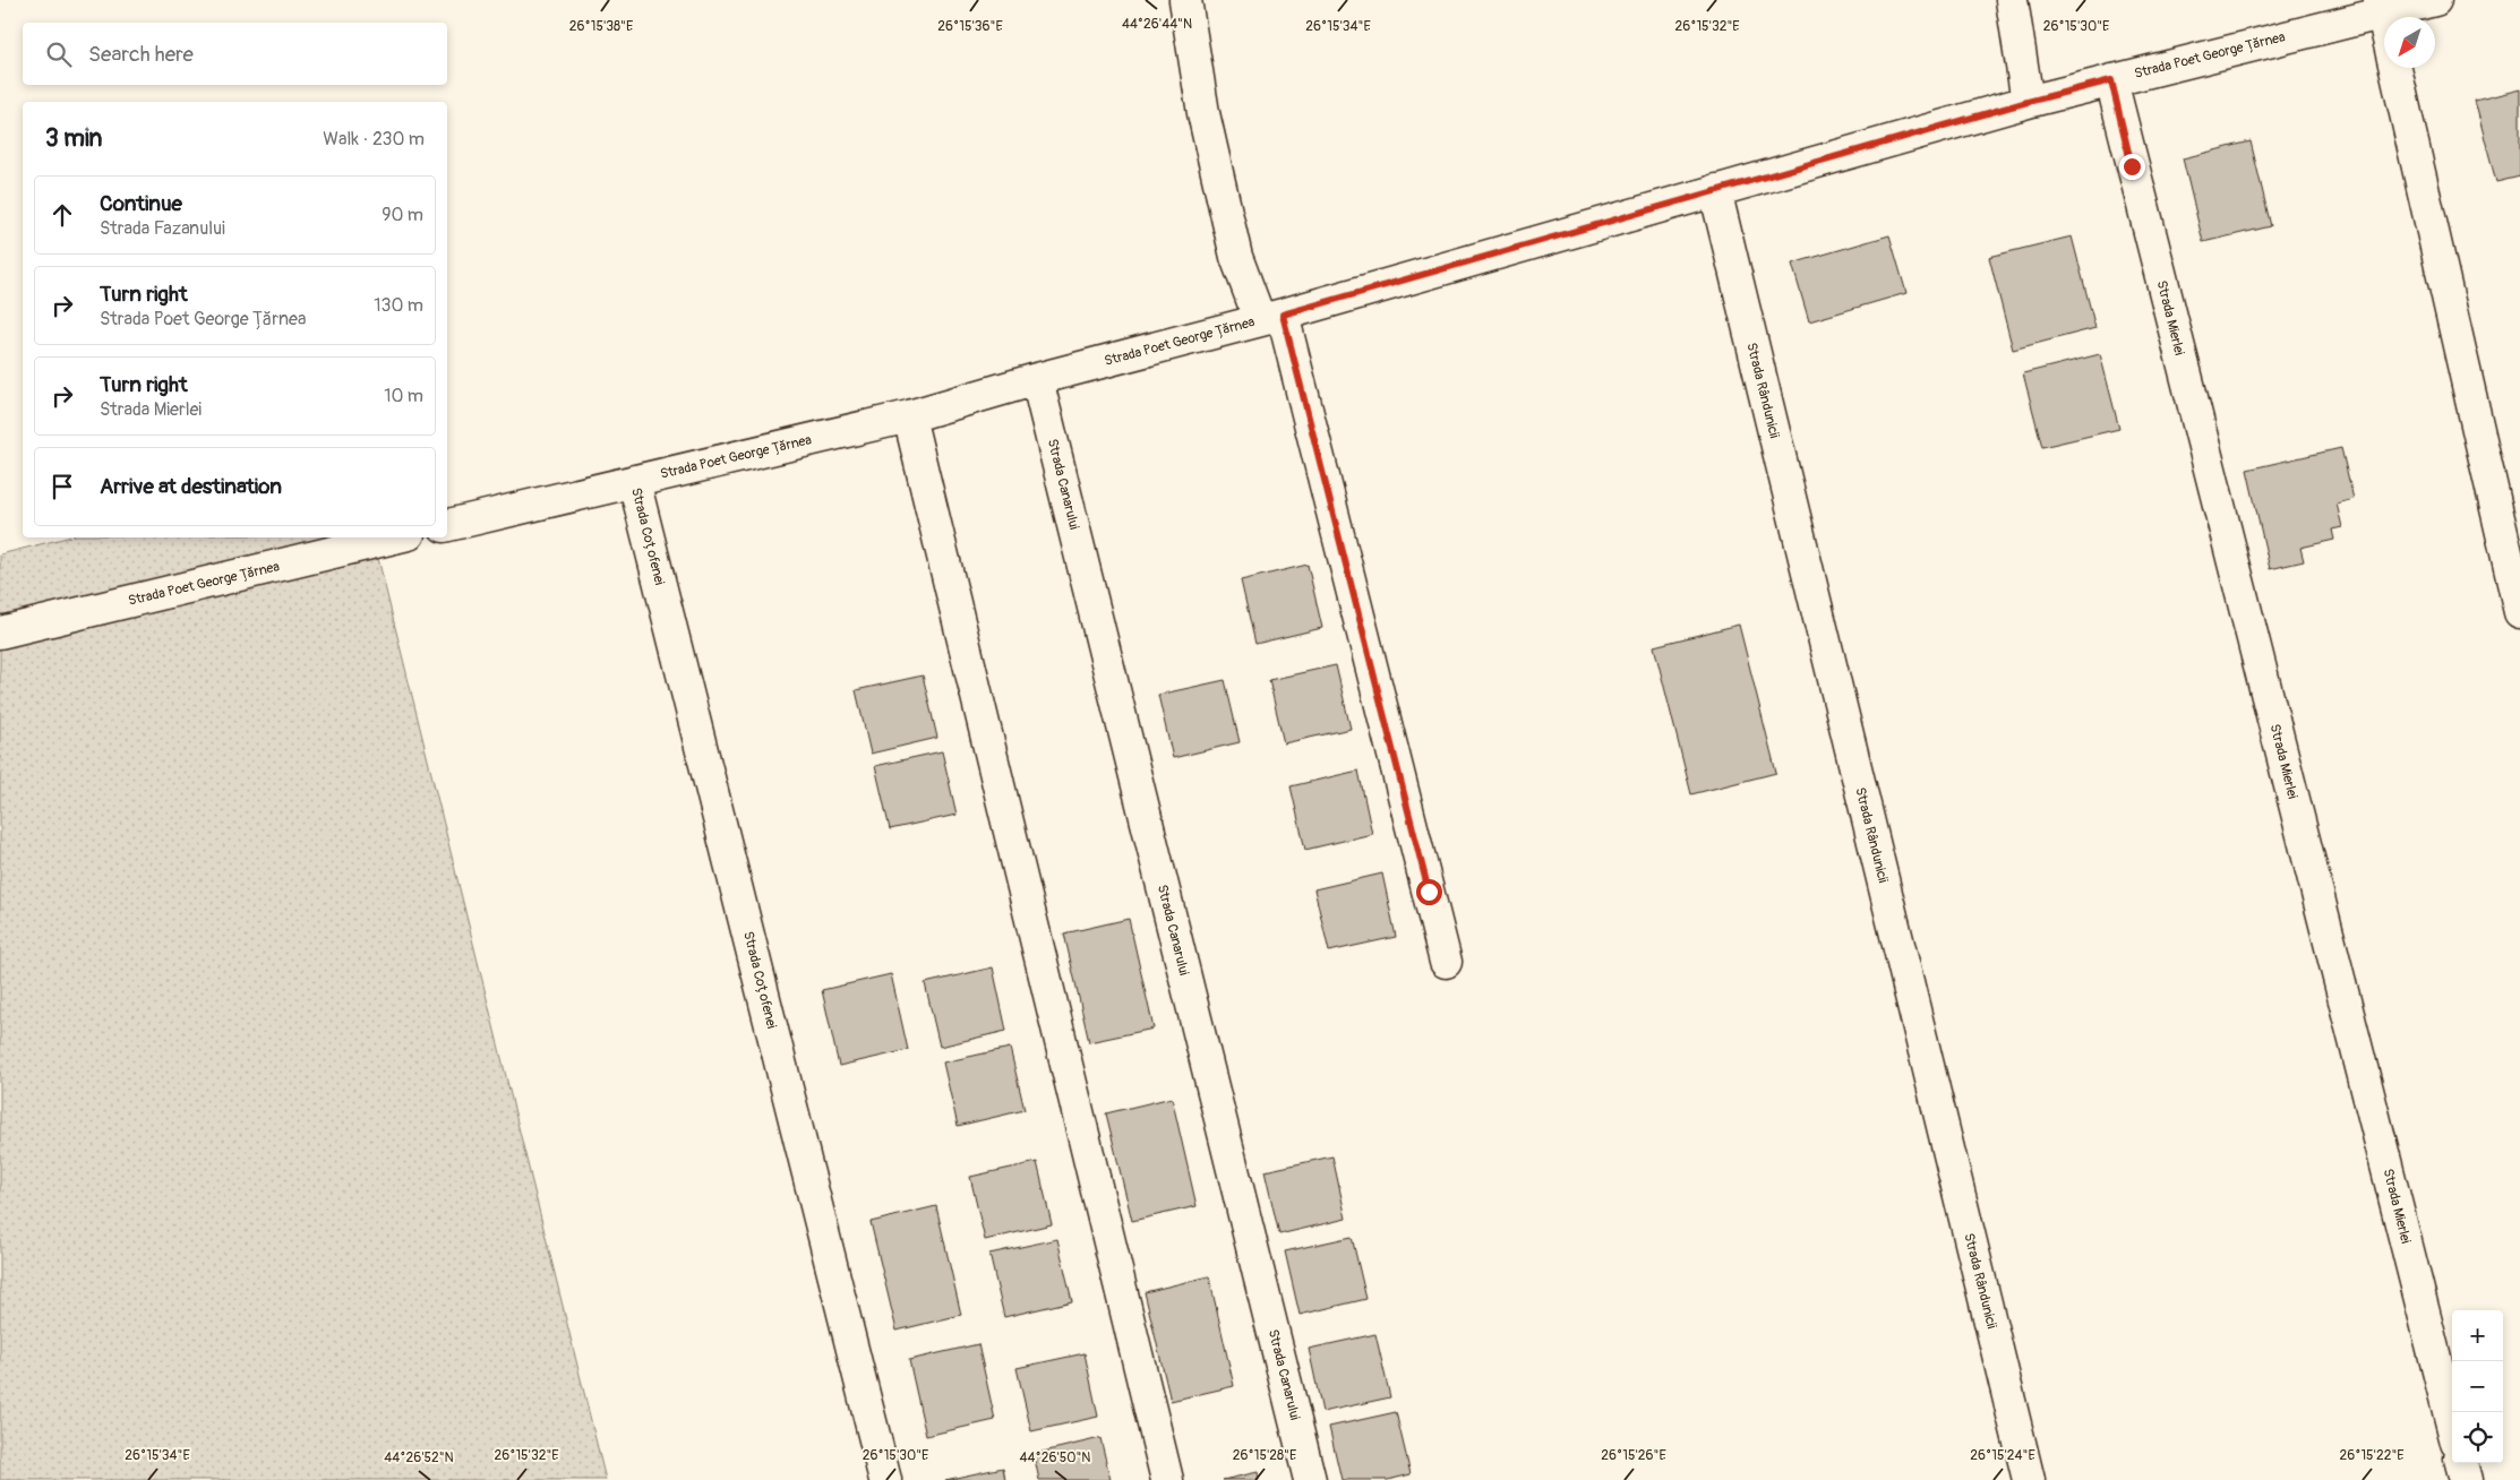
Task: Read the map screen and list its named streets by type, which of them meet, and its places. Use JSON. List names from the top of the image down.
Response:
{
  "streets": {
    "street": [
      "Strada Poet George Țărnea",
      "Strada Mierlei",
      "Strada Rândunicii",
      "Strada Canarului",
      "Strada Coțofenei"
    ]
  },
  "crossings": [
    ["Strada Poet George Țărnea", "Strada Mierlei"],
    ["Strada Poet George Țărnea", "Strada Rândunicii"],
    ["Strada Poet George Țărnea", "Strada Canarului"],
    ["Strada Poet George Țărnea", "Strada Coțofenei"]
  ],
  "north": "bottom left",
  "page": {
    "search": "Search here",
    "heading": ["3 min", "Walk · 230 m"],
    "list": [
      ["Continue", "Strada Fazanului", "90 m"],
      ["Turn right", "Strada Poet George Țărnea", "130 m"],
      ["Turn right", "Strada Mierlei", "10 m"],
      "Arrive at destination"
    ],
    "map_buttons": ["+", "−"]
  },
  "coordinates": [
    "44°26'44\"N",
    "26°15'38\"E",
    "26°15'36\"E",
    "26°15'34\"E",
    "26°15'32\"E",
    "26°15'30\"E",
    "26°15'28\"E",
    "26°15'26\"E",
    "26°15'24\"E",
    "26°15'22\"E",
    "44°26'52\"N",
    "44°26'50\"N"
  ]
}
